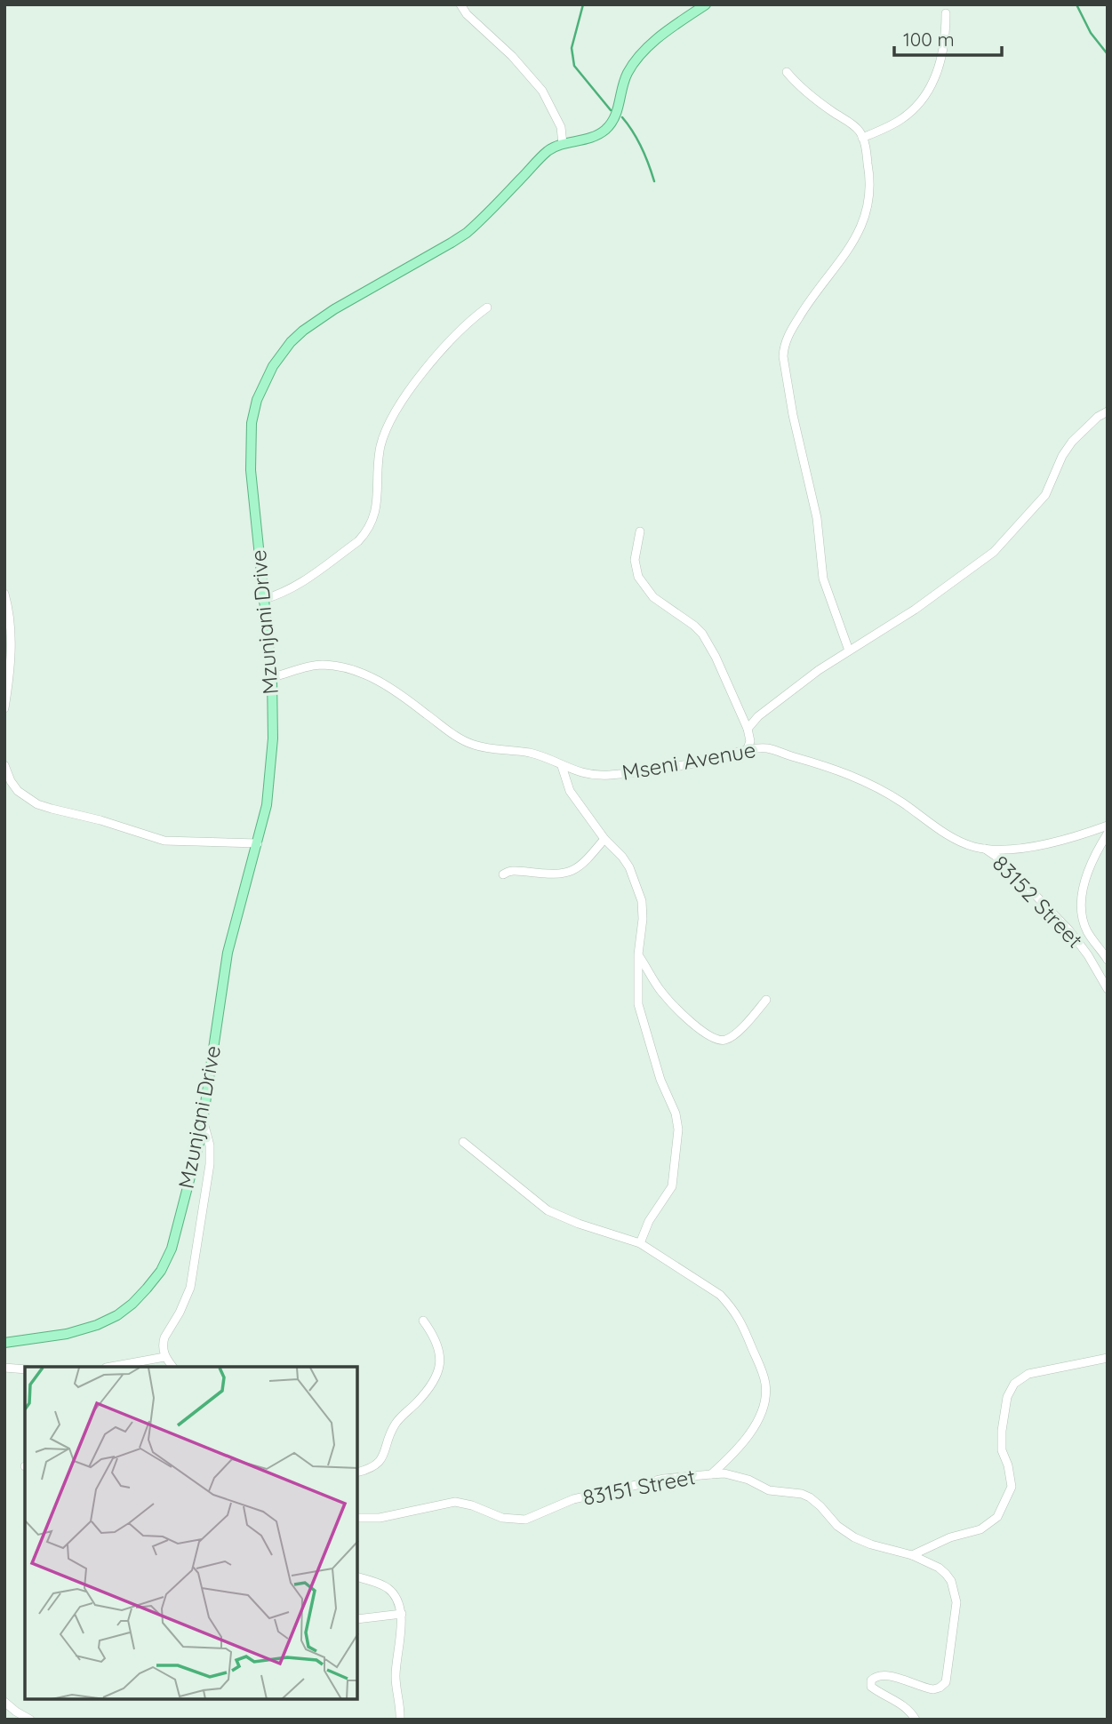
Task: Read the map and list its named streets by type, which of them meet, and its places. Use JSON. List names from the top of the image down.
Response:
{
  "streets": {
    "main road": ["Mzunjani Drive"],
    "street": ["Mseni Avenue", "83152 Street", "83151 Street"]
  },
  "crossings": [
    ["Mzunjani Drive", "Mseni Avenue"],
    ["Mseni Avenue", "83152 Street"]
  ],
  "scale_bar": "100 m"
}
